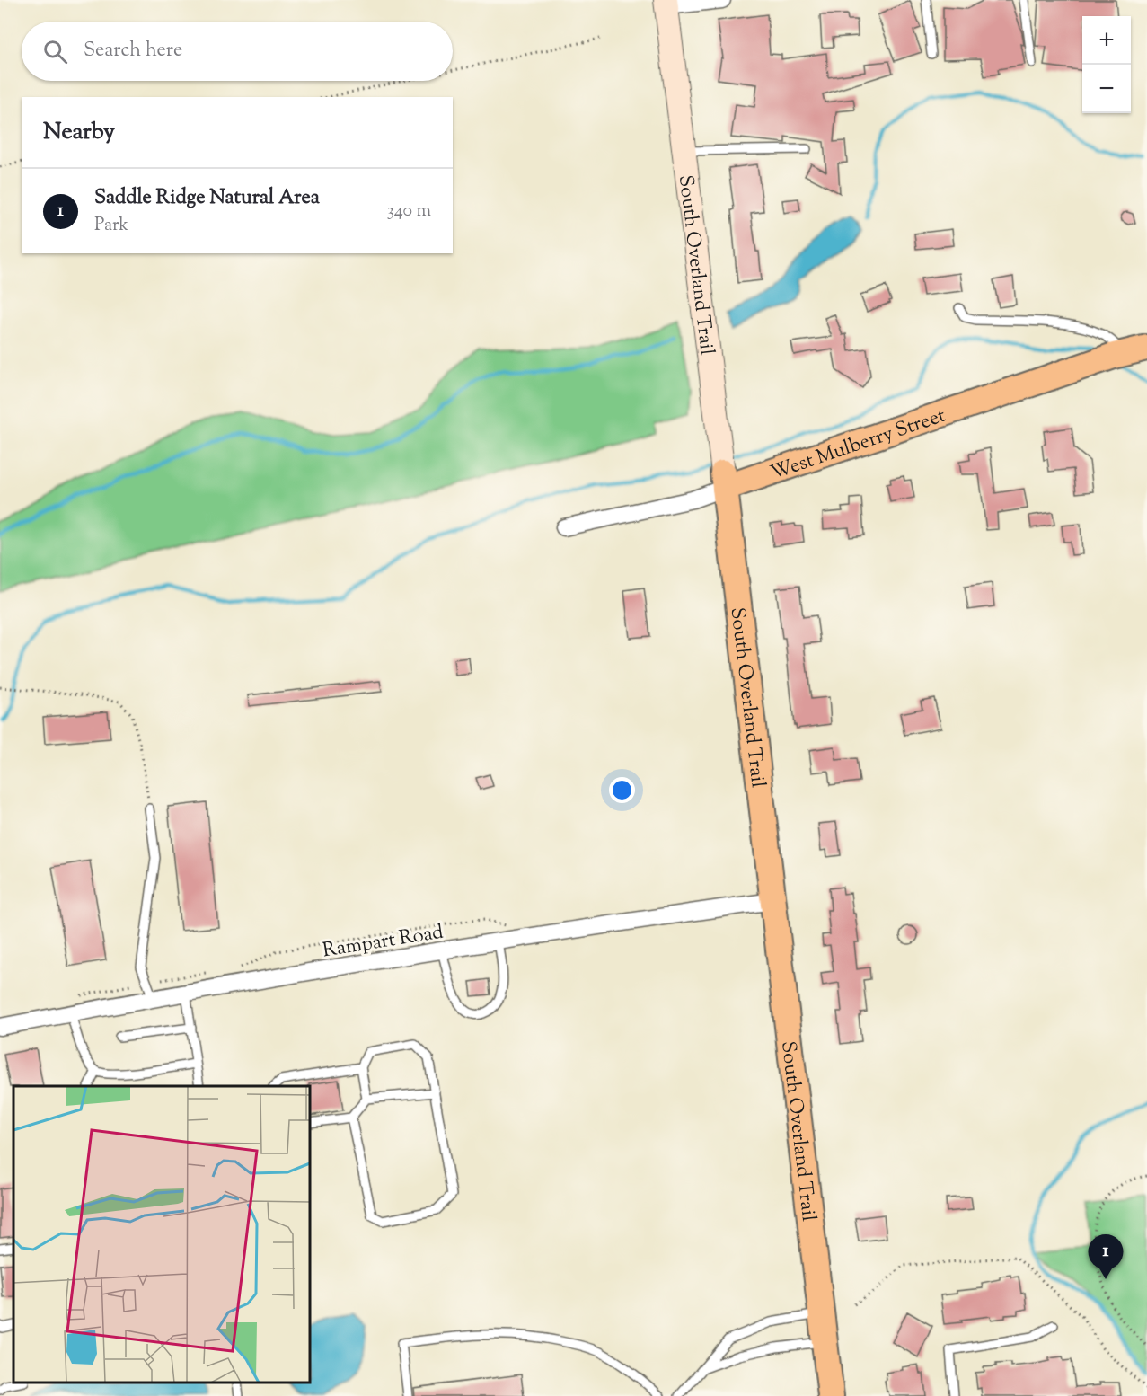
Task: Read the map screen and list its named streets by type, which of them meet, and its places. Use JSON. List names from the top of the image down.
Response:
{
  "streets": {
    "main road": ["South Overland Trail", "West Mulberry Street"],
    "street": ["Rampart Road"]
  },
  "crossings": [
    ["South Overland Trail", "West Mulberry Street"],
    ["South Overland Trail", "Rampart Road"]
  ],
  "page": {
    "map_buttons": ["+", "−"],
    "search": "Search here",
    "heading": "Nearby",
    "list": [
      {
        "mark": "1",
        "name": "Saddle Ridge Natural Area",
        "note": "Park",
        "value": "340 m"
      }
    ],
    "pins": "1"
  }
}
